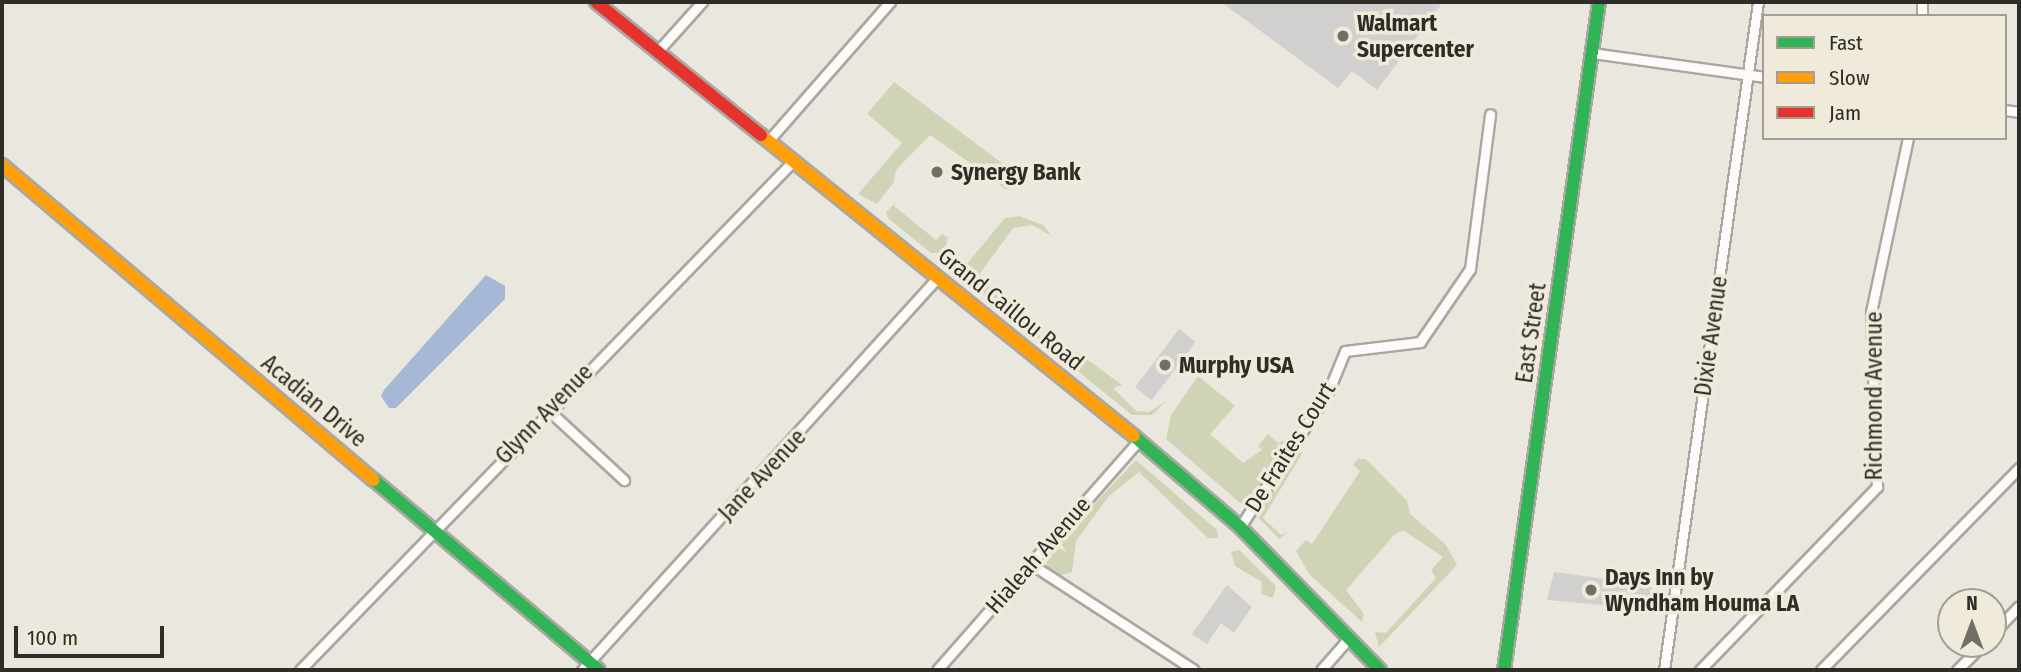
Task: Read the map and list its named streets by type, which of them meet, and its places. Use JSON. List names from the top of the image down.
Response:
{
  "streets": {
    "street": [
      "Grand Caillou Road",
      "East Street",
      "Dixie Avenue",
      "Richmond Avenue",
      "Acadian Drive",
      "Glynn Avenue",
      "De Fraites Court",
      "Jane Avenue",
      "Hialeah Avenue"
    ]
  },
  "crossings": [
    ["Grand Caillou Road", "Glynn Avenue"],
    ["Grand Caillou Road", "De Fraites Court"],
    ["Grand Caillou Road", "Jane Avenue"],
    ["Grand Caillou Road", "Hialeah Avenue"],
    ["Acadian Drive", "Glynn Avenue"],
    ["Acadian Drive", "Jane Avenue"]
  ],
  "places": [
    "Walmart Supercenter",
    "Synergy Bank",
    "Murphy USA",
    "Days Inn by Wyndham Houma LA"
  ],
  "legend": ["Fast", "Slow", "Jam"],
  "scale_bar": "100 m",
  "north": "top"
}
